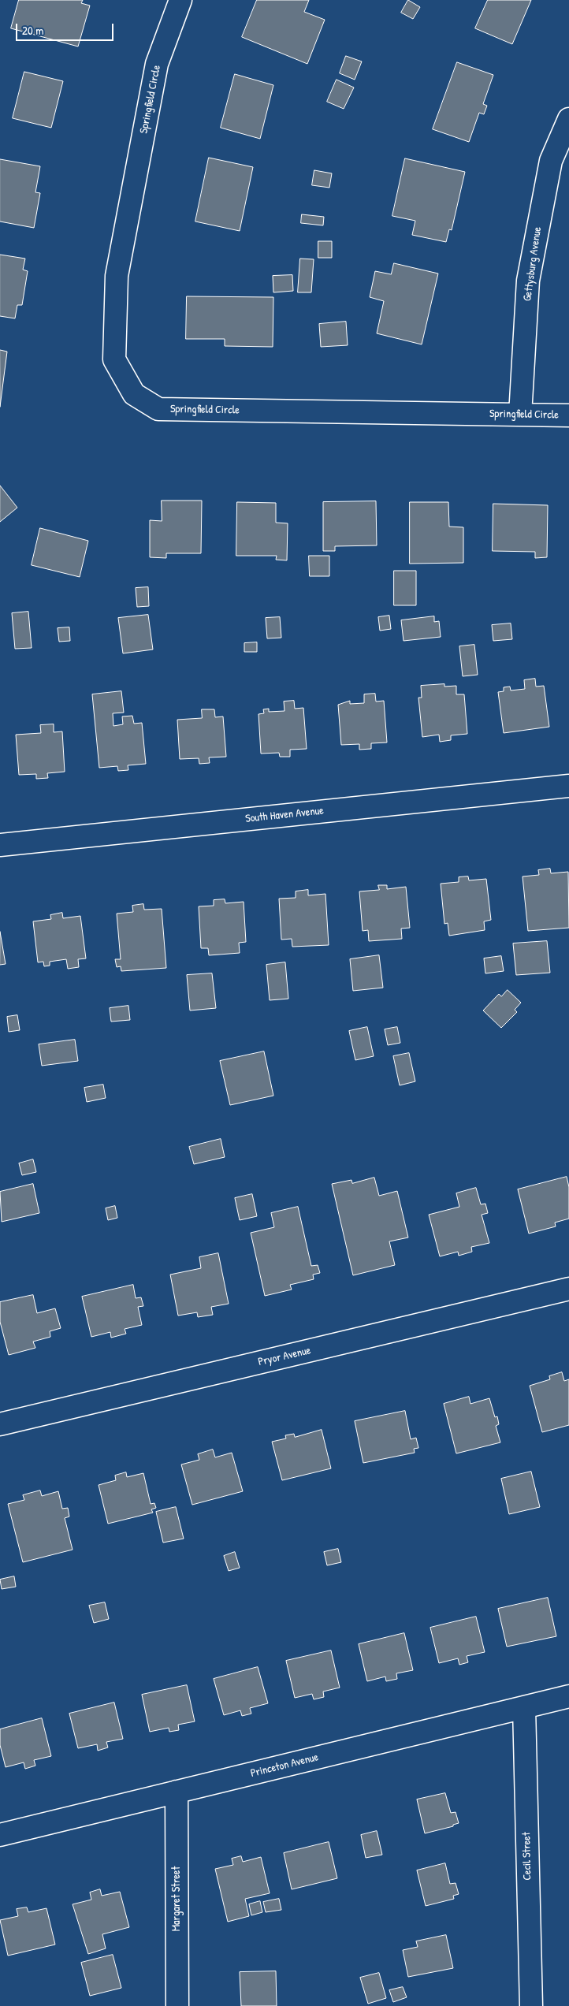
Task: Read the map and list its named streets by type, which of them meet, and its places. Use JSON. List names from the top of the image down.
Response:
{
  "streets": {
    "street": [
      "Springfield Circle",
      "Gettysburg Avenue",
      "South Haven Avenue",
      "Pryor Avenue",
      "Princeton Avenue",
      "Cecil Street",
      "Margaret Street"
    ]
  },
  "crossings": [
    ["Springfield Circle", "Gettysburg Avenue"],
    ["Princeton Avenue", "Cecil Street"],
    ["Princeton Avenue", "Margaret Street"]
  ],
  "scale_bar": "20 m"
}
